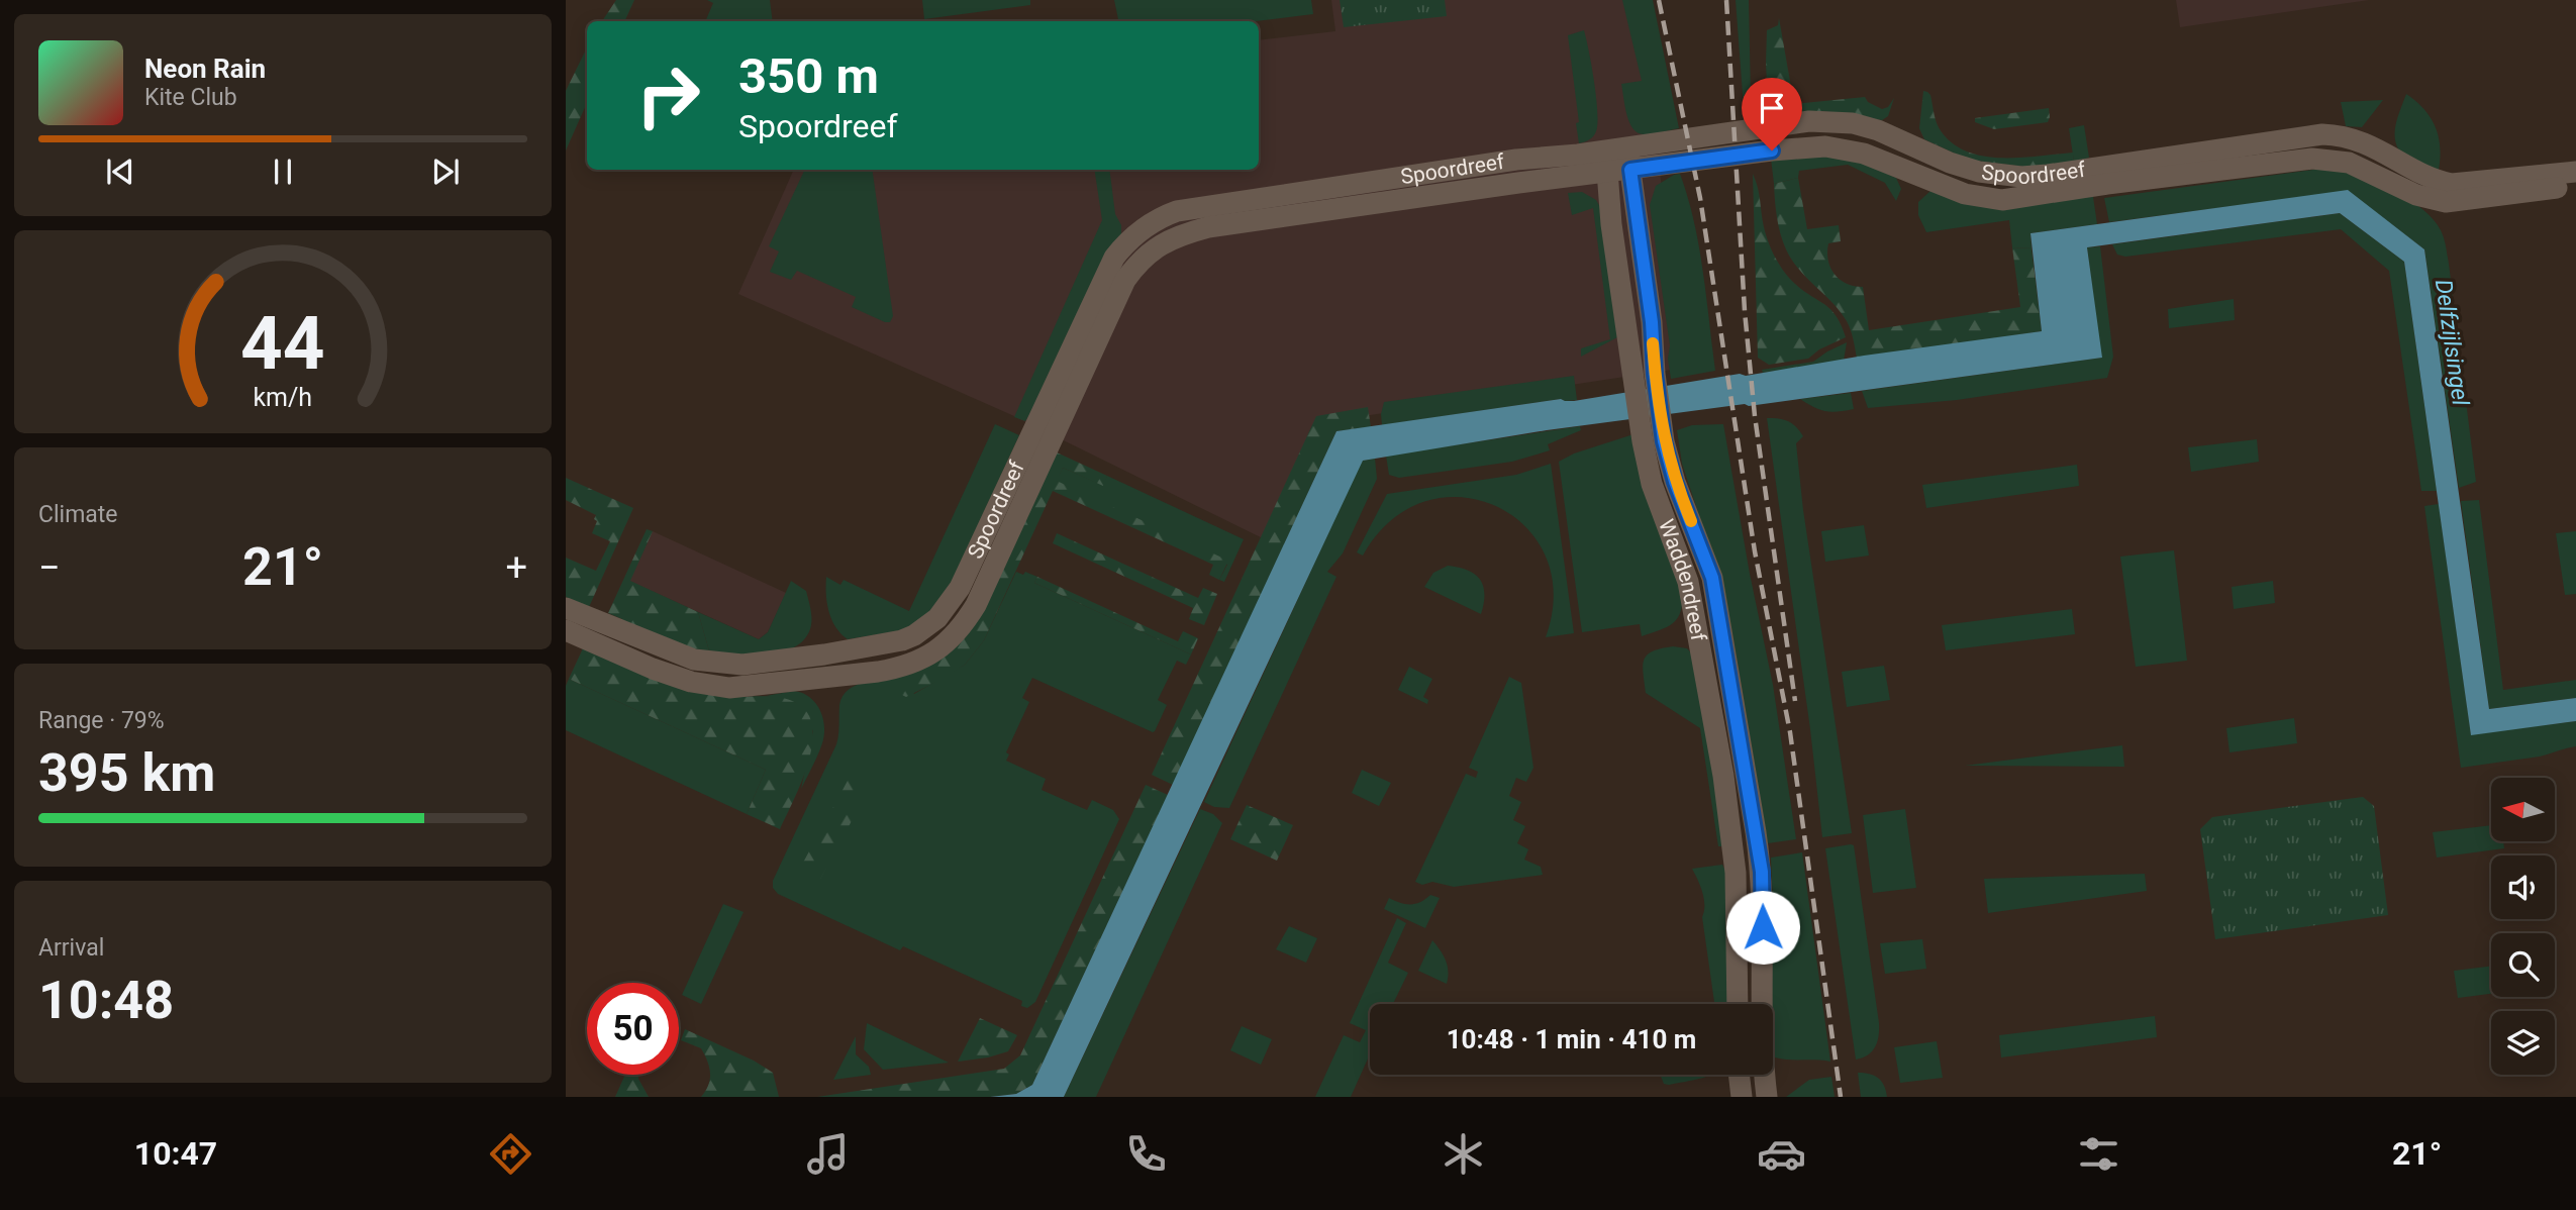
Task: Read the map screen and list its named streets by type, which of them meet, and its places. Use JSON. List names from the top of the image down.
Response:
{
  "streets": {
    "main road": ["Spoordreef", "Waddendreef"]
  },
  "crossings": [
    ["Spoordreef", "Waddendreef"]
  ],
  "water": ["Delfzijlsingel"],
  "north": "left",
  "page": {
    "turn": ["350 m", "Spoordreef"],
    "song": ["Neon Rain", "Kite Club"],
    "tile": [
      "Climate",
      ["Range · 79%", "395 km"],
      ["Arrival", "10:48"]
    ],
    "heat": ["−", "21°", "+"],
    "limit": "50",
    "trip": "10:48 · 1 min · 410 m",
    "tabs": ["10:47", "21°"],
    "gauge": ["44", "km/h"]
  }
}
